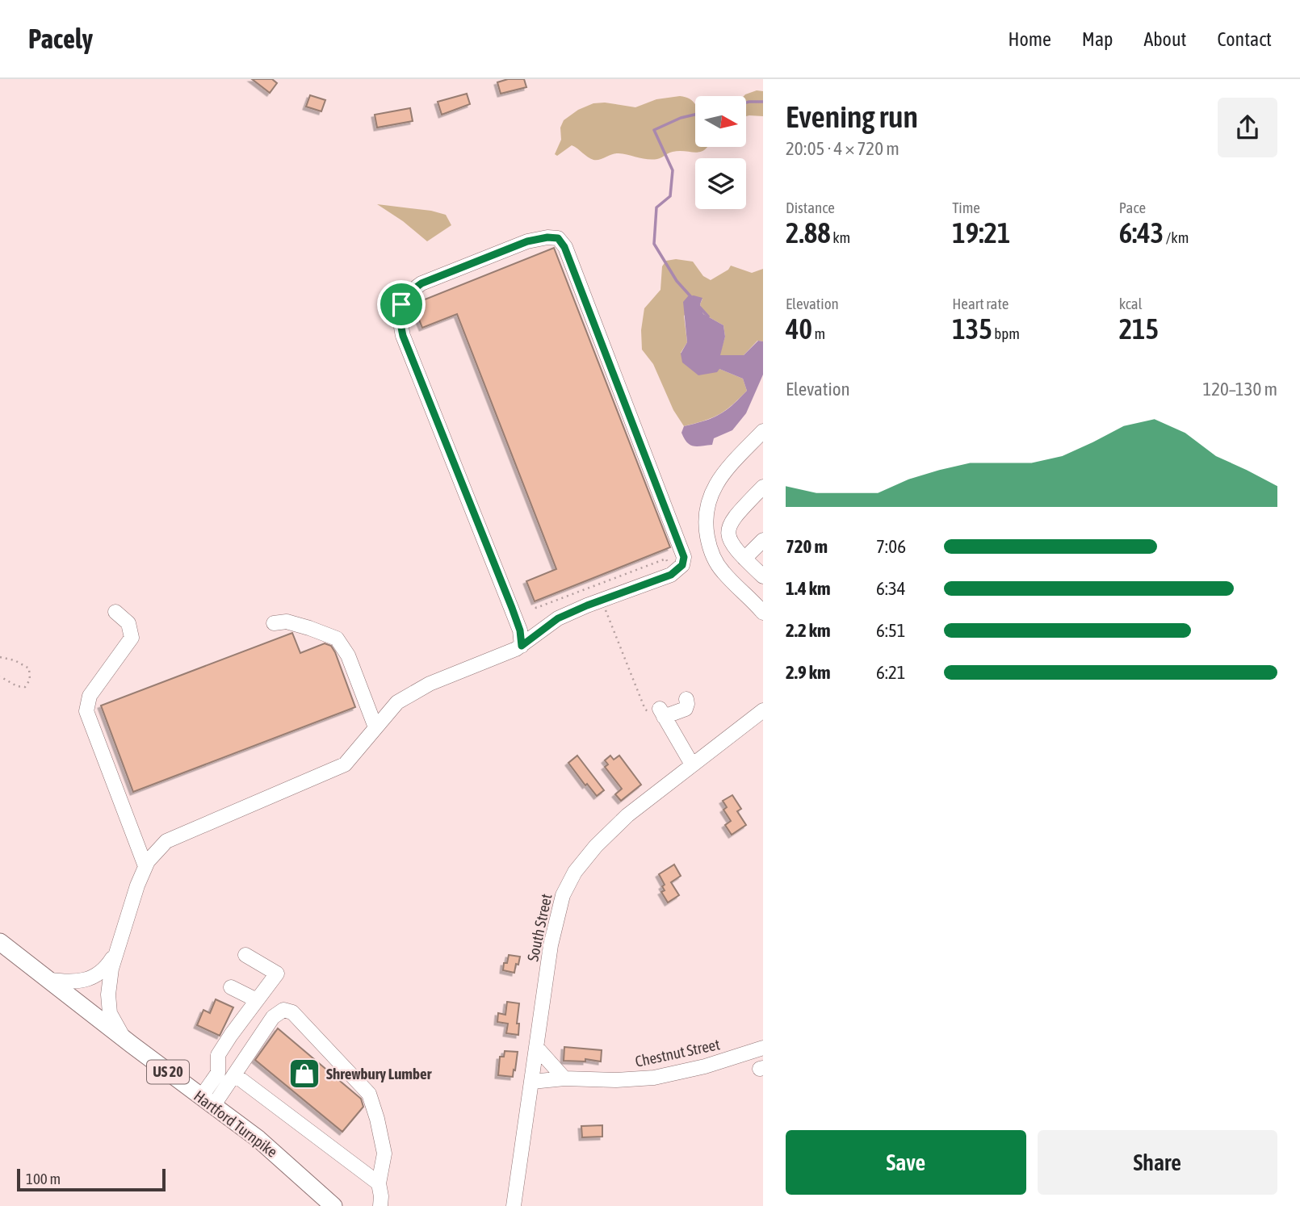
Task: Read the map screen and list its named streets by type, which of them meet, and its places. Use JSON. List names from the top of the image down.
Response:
{
  "streets": {
    "main road": ["US 20", "Hartford Turnpike"],
    "street": ["South Street", "Chestnut Street"]
  },
  "crossings": [
    ["South Street", "Chestnut Street"]
  ],
  "places": {
    "shop": ["Shrewbury Lumber"]
  },
  "scale_bar": "100 m",
  "north": "right",
  "page": {
    "header": "Pacely",
    "nav": [
      "Home",
      "Map",
      "About",
      "Contact"
    ],
    "heading": ["Evening run", "20:05 · 4 × 720 m"],
    "stats": [
      ["Distance", "2.88 km"],
      ["Time", "19:21"],
      ["Pace", "6:43 /km"],
      ["Elevation", "40 m"],
      ["Heart rate", "135 bpm"],
      ["kcal", "215"]
    ],
    "chart": ["Elevation", "120–130 m"],
    "list": [
      {
        "name": "720 m",
        "note": "7:06"
      },
      {
        "name": "1.4 km",
        "note": "6:34"
      },
      {
        "name": "2.2 km",
        "note": "6:51"
      },
      {
        "name": "2.9 km",
        "note": "6:21"
      }
    ],
    "buttons": ["Save", "Share"],
    "scale": "100 m"
  }
}
